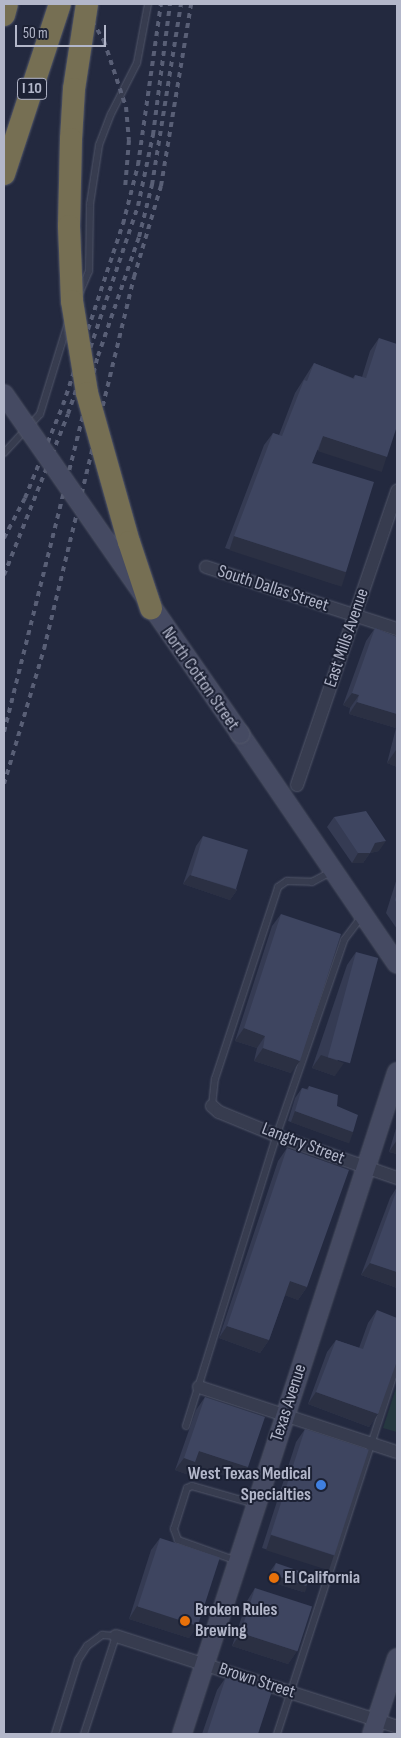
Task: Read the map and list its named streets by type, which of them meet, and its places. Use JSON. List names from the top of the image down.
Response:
{
  "streets": {
    "highway": ["I 10"],
    "main road": ["North Cotton Street", "Texas Avenue"],
    "street": [
      "South Dallas Street",
      "East Mills Avenue",
      "Langtry Street",
      "Brown Street"
    ]
  },
  "crossings": [
    ["South Dallas Street", "East Mills Avenue"],
    ["Langtry Street", "Texas Avenue"],
    ["Texas Avenue", "Brown Street"]
  ],
  "places": ["West Texas Medical Specialties", "El California", "Broken Rules Brewing"],
  "scale_bar": "50 m"
}
